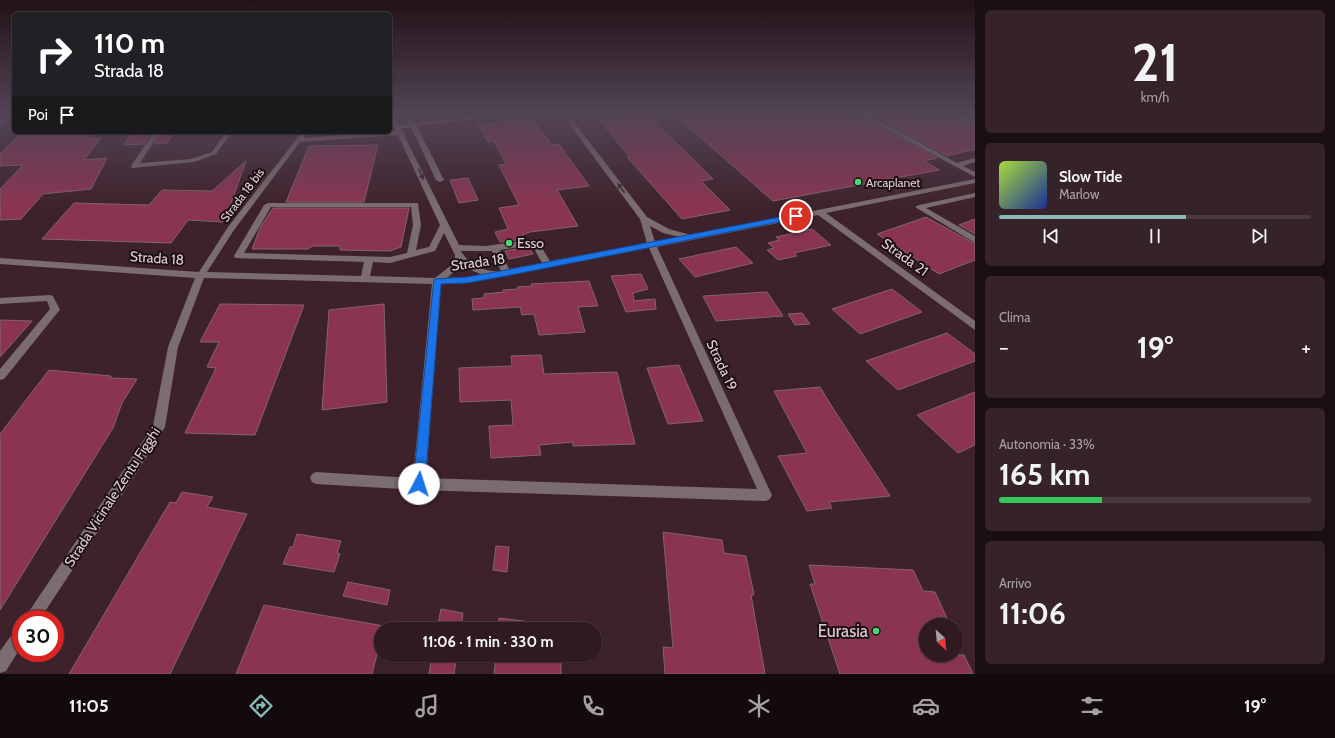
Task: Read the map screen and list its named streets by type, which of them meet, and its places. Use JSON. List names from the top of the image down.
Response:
{
  "streets": {
    "street": [
      "Strada 18 bis",
      "Strada 21",
      "Strada 18",
      "Strada 19",
      "Strada Vicinale Zentu Figghi"
    ]
  },
  "crossings": [
    ["Strada 18 bis", "Strada 18"],
    ["Strada 18 bis", "Strada Vicinale Zentu Figghi"],
    ["Strada 21", "Strada 18"],
    ["Strada 18", "Strada 19"],
    ["Strada 18", "Strada Vicinale Zentu Figghi"]
  ],
  "places": ["Arcaplanet", "Esso", "Eurasia"],
  "north": "bottom right",
  "page": {
    "tile": [
      ["21", "km/h"],
      "Clima",
      ["Autonomia · 33%", "165 km"],
      ["Arrivo", "11:06"]
    ],
    "turn": ["110 m", "Strada 18"],
    "then": "Poi",
    "song": ["Slow Tide", "Marlow"],
    "heat": ["−", "19°", "+"],
    "limit": "30",
    "trip": "11:06 · 1 min · 330 m",
    "tabs": ["11:05", "19°"]
  }
}
